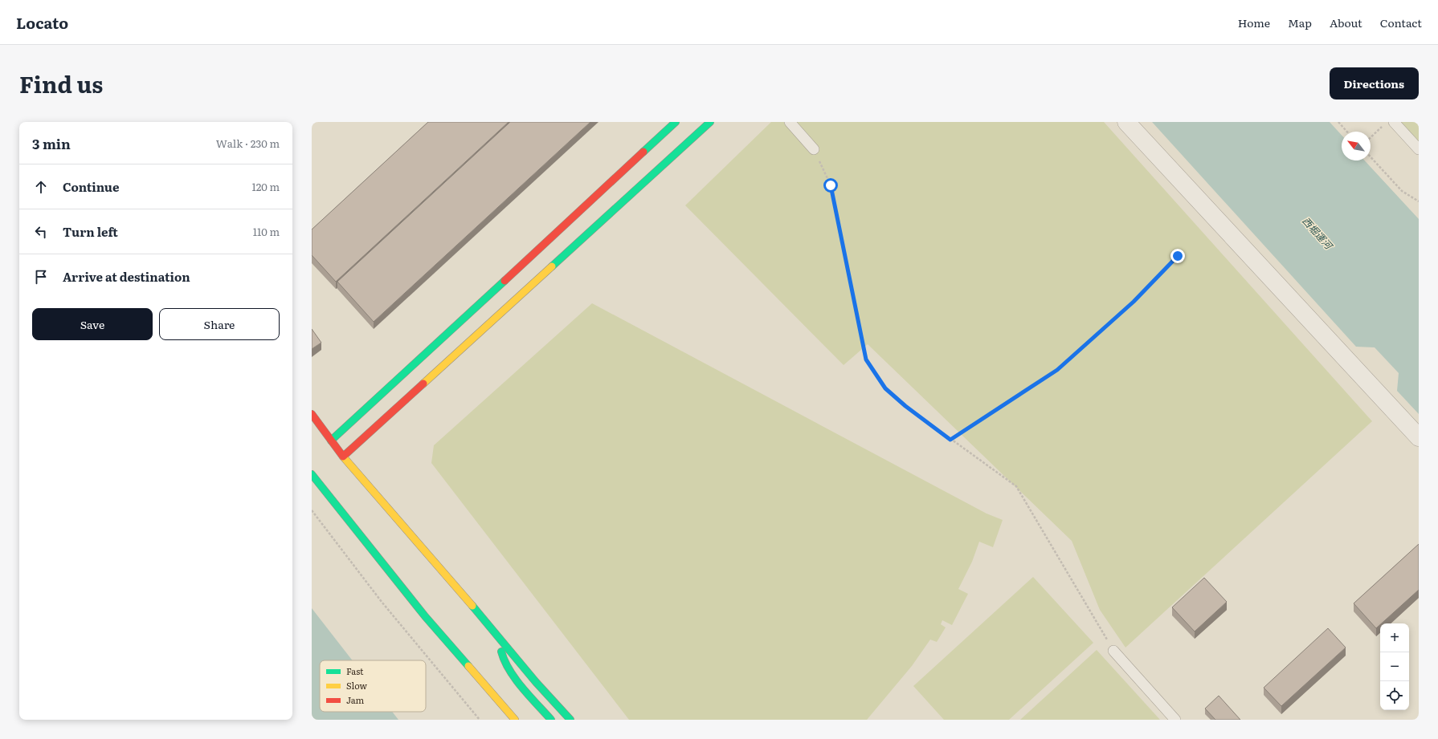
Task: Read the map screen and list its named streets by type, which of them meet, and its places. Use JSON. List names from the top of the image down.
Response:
{
  "water": ["西堀運河"],
  "legend": ["Fast", "Slow", "Jam"],
  "north": "top left",
  "page": {
    "header": "Locato",
    "nav": [
      "Home",
      "Map",
      "About",
      "Contact"
    ],
    "title": "Find us",
    "buttons": [
      "Directions",
      ["Save", "Share"]
    ],
    "heading": ["3 min", "Walk · 230 m"],
    "list": [
      ["Continue", "120 m"],
      ["Turn left", "110 m"],
      "Arrive at destination"
    ],
    "map_buttons": ["+", "−"]
  }
}
